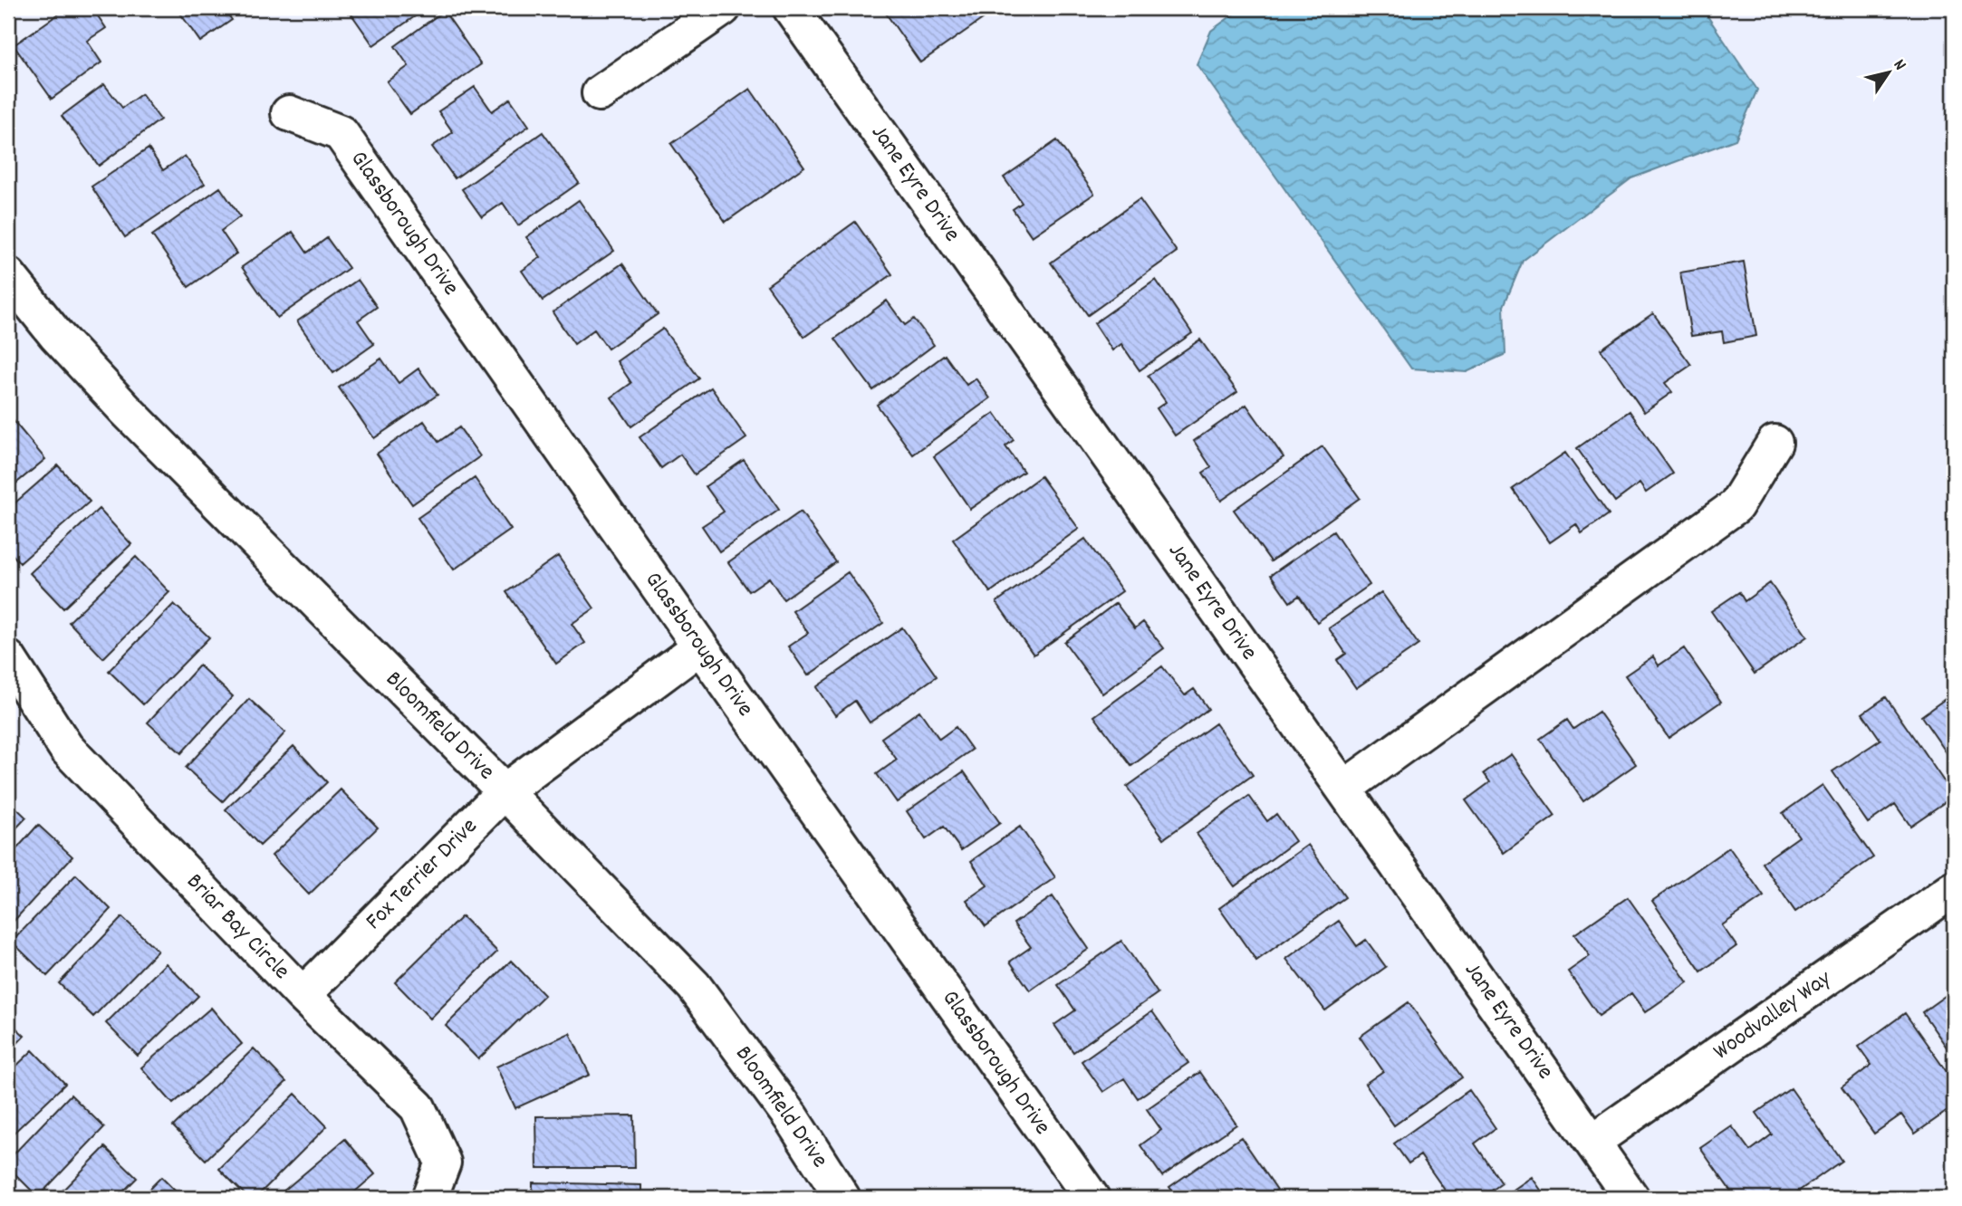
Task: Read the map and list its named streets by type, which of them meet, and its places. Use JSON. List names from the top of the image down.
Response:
{
  "streets": {
    "street": [
      "Jane Eyre Drive",
      "Glassborough Drive",
      "Bloomfield Drive",
      "Fox Terrier Drive",
      "Briar Bay Circle",
      "Woodvalley Way"
    ]
  },
  "crossings": [
    ["Jane Eyre Drive", "Woodvalley Way"],
    ["Glassborough Drive", "Fox Terrier Drive"],
    ["Bloomfield Drive", "Fox Terrier Drive"],
    ["Fox Terrier Drive", "Briar Bay Circle"]
  ],
  "north": "top right"
}
